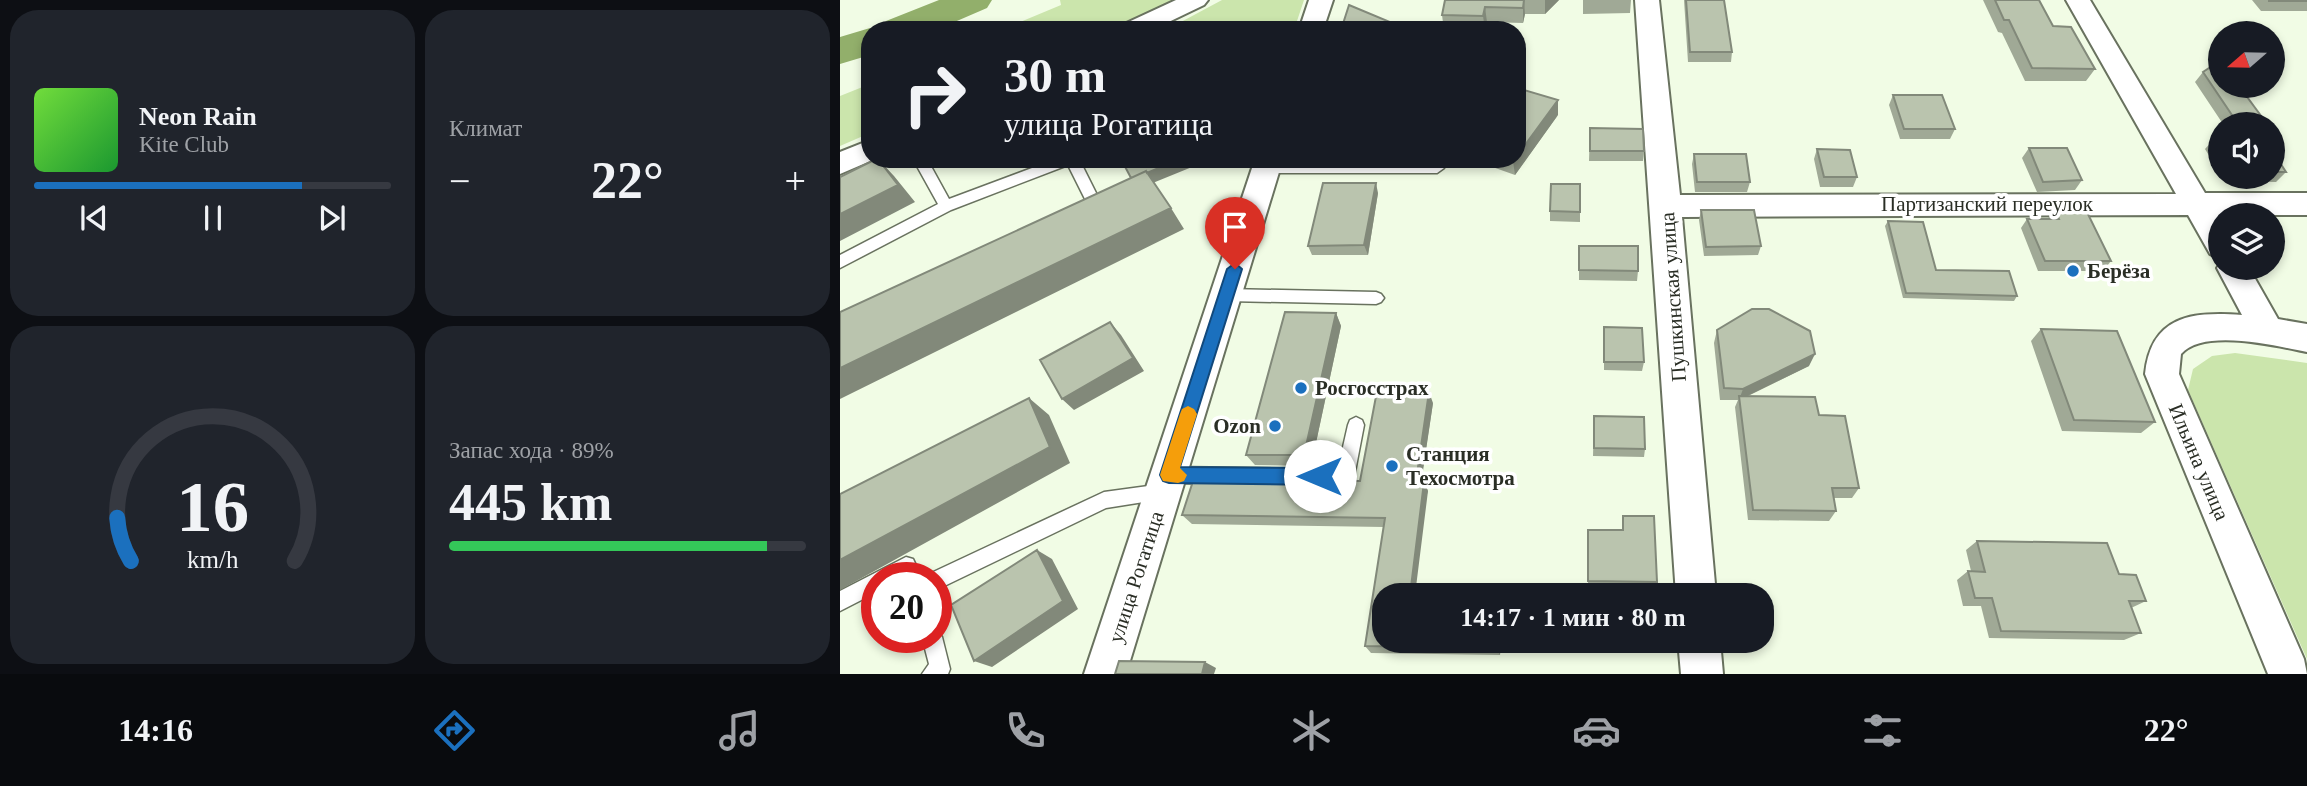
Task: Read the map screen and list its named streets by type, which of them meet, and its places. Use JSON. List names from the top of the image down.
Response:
{
  "streets": {
    "street": [
      "Партизанский переулок",
      "Пушкинская улица",
      "Ильина улица",
      "улица Рогатица"
    ]
  },
  "crossings": [
    ["Партизанский переулок", "Пушкинская улица"]
  ],
  "places": [
    "Берёза",
    "Росгосстрах",
    "Ozon",
    "Станция Техосмотра"
  ],
  "north": "left",
  "page": {
    "tile": [
      "Климат",
      ["Запас хода · 89%", "445 km"]
    ],
    "turn": ["30 m", "улица Рогатица"],
    "song": ["Neon Rain", "Kite Club"],
    "heat": ["−", "22°", "+"],
    "limit": "20",
    "trip": "14:17 · 1 мин · 80 m",
    "tabs": ["14:16", "22°"],
    "gauge": ["16", "km/h"]
  }
}
